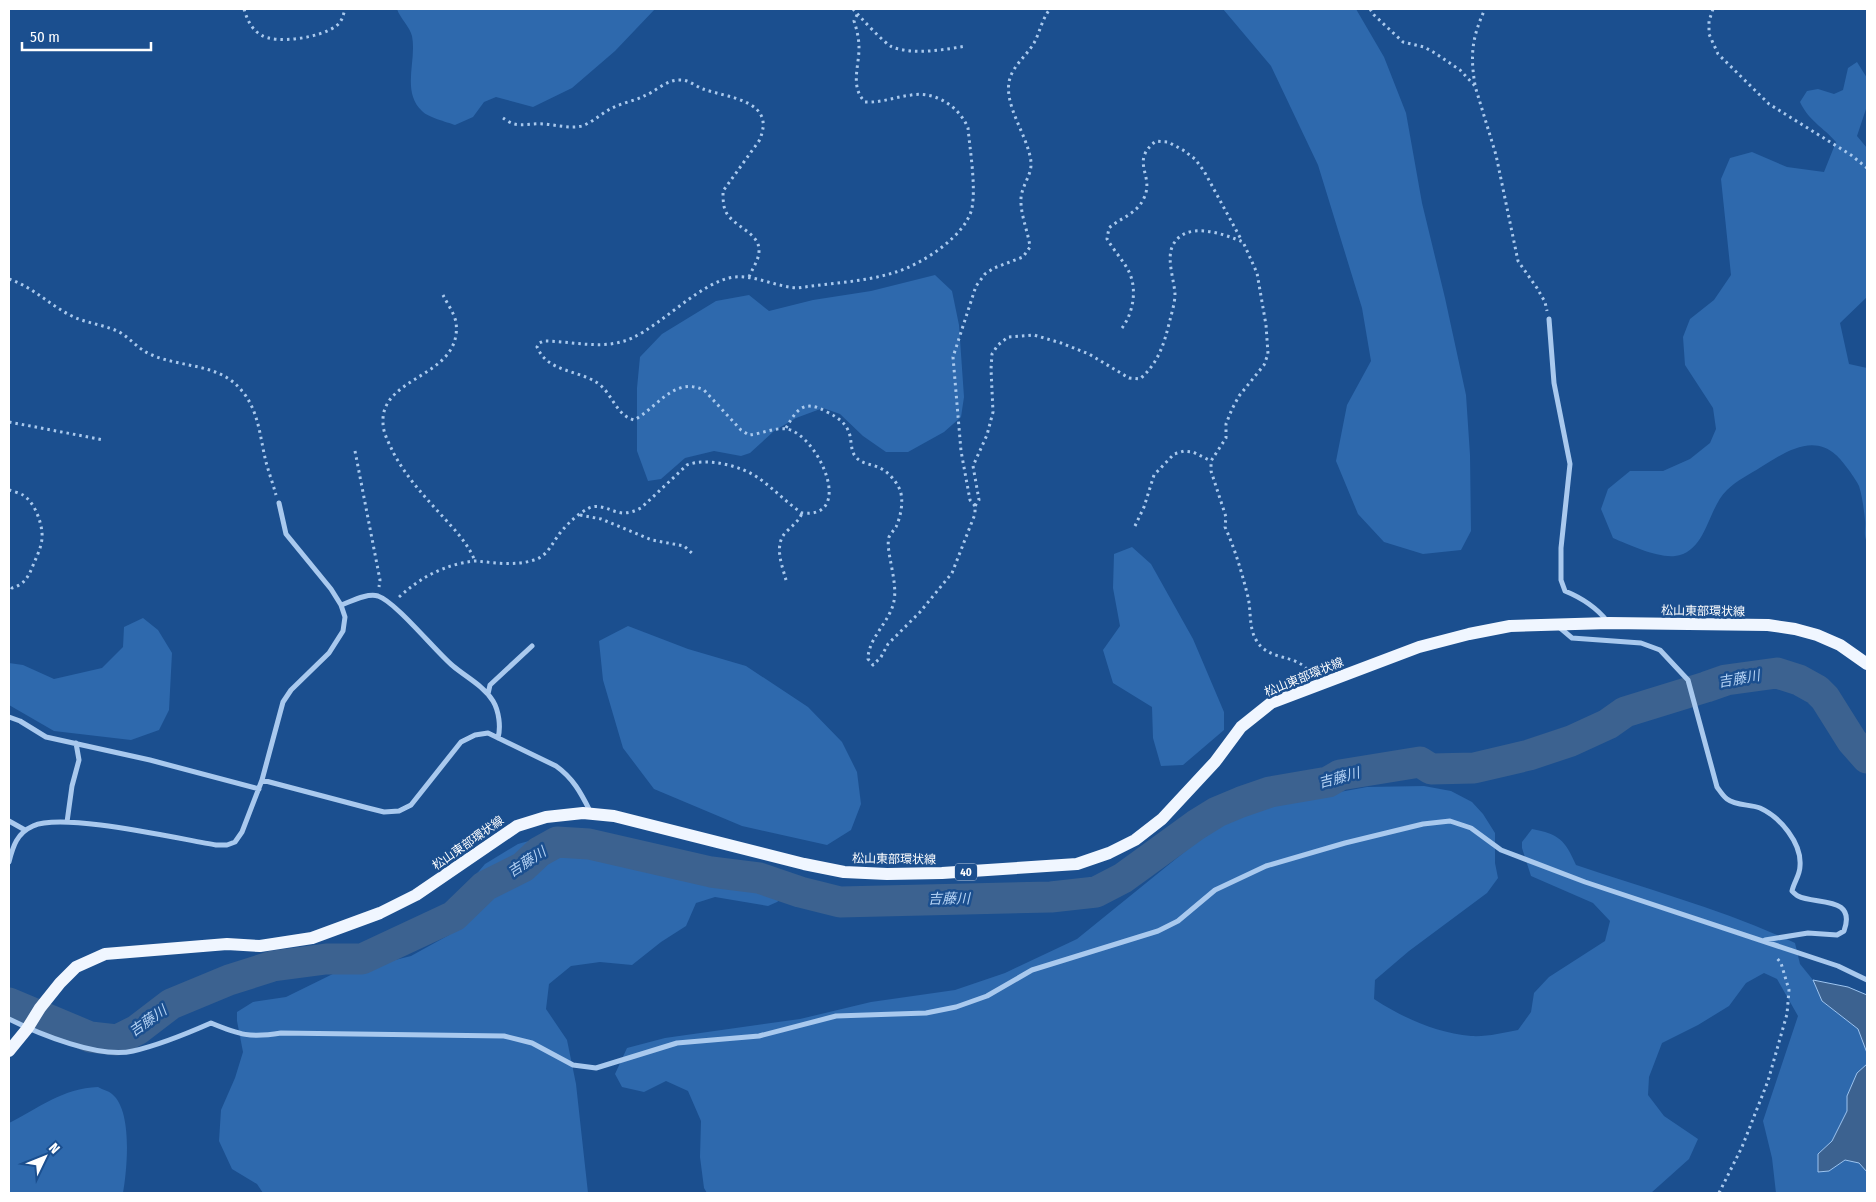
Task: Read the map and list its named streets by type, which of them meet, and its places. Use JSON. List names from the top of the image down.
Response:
{
  "streets": {
    "main road": ["松山東部環状線", "40"]
  },
  "water": ["吉藤川"],
  "scale_bar": "50 m",
  "north": "top right"
}
